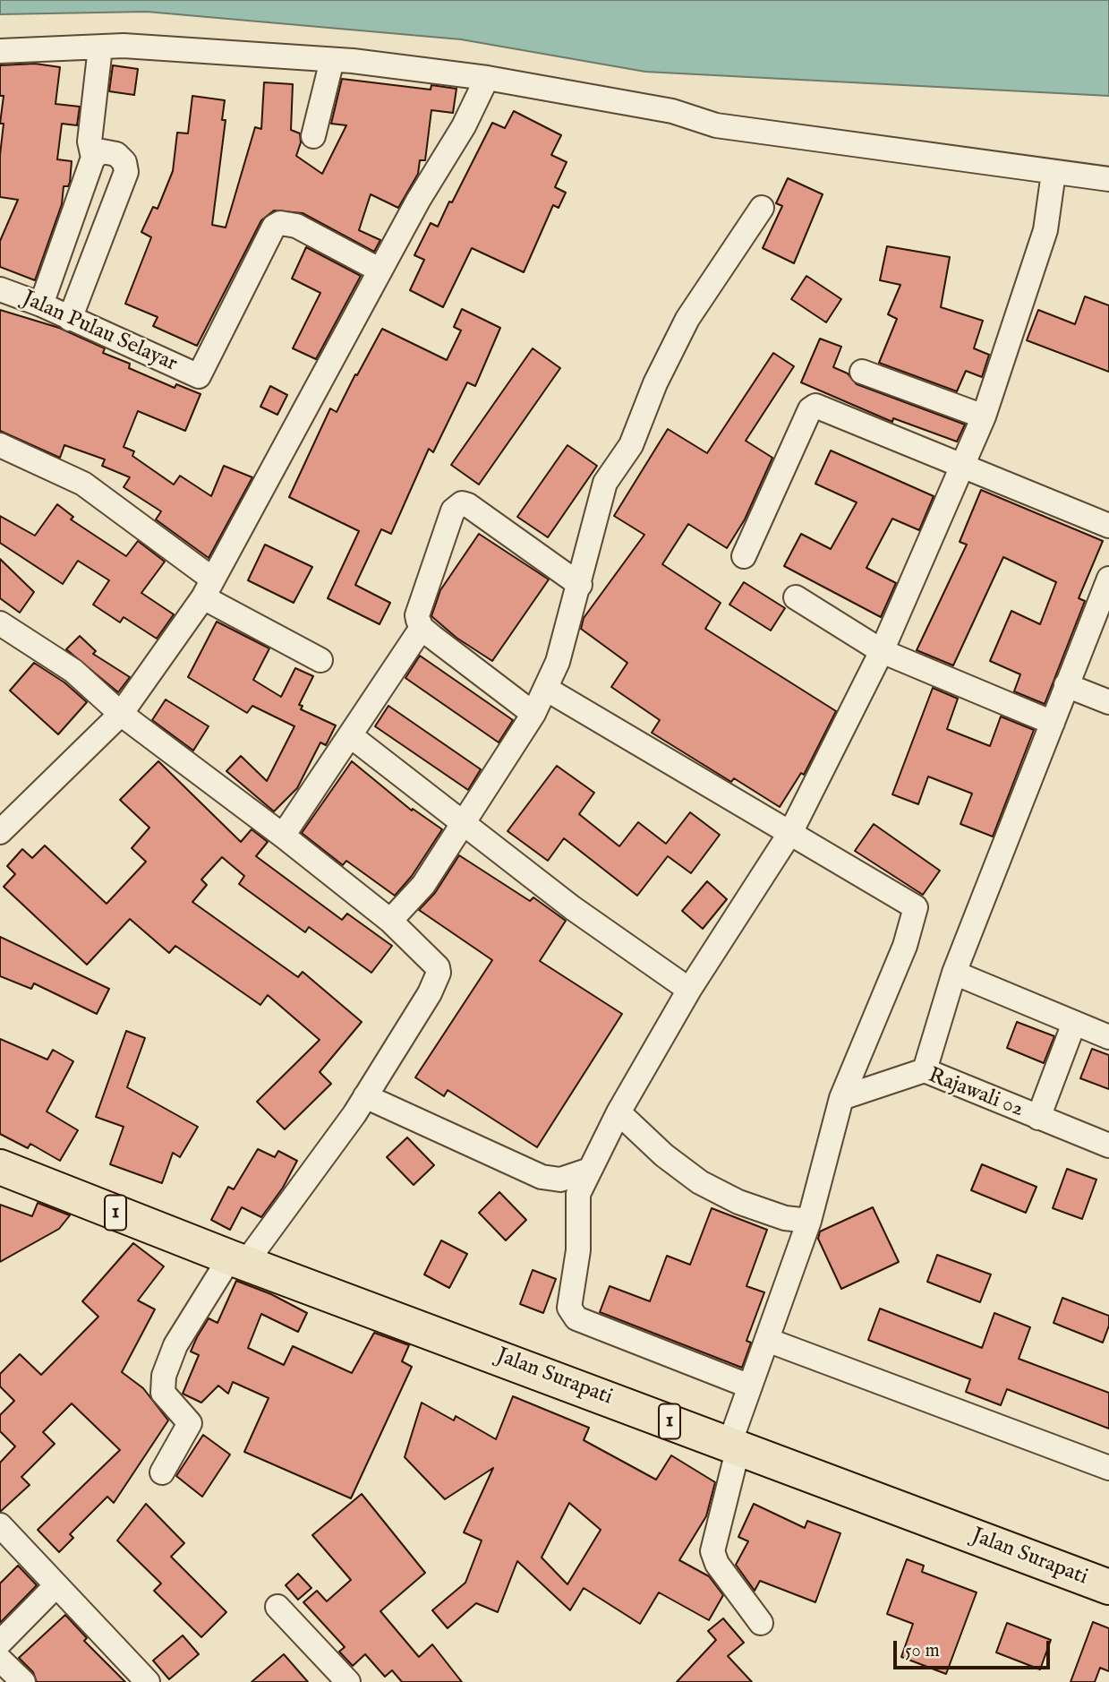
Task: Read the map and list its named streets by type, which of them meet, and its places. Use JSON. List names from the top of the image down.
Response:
{
  "streets": {
    "highway": ["1", "Jalan Surapati"],
    "street": ["Jalan Pulau Selayar", "Rajawali 02"]
  },
  "scale_bar": "50 m"
}
